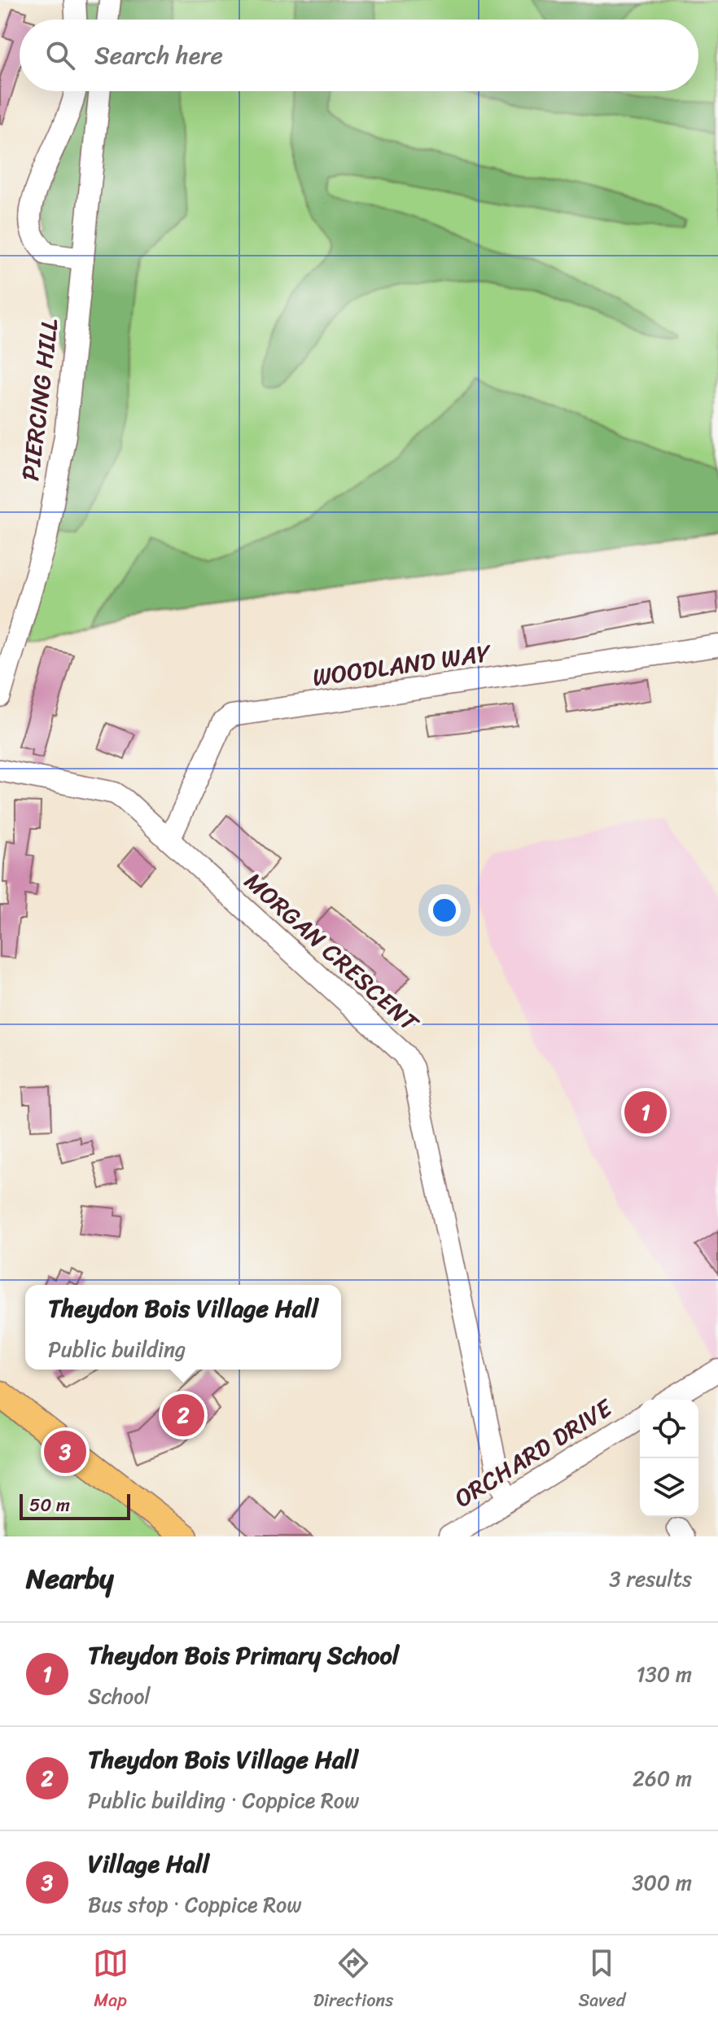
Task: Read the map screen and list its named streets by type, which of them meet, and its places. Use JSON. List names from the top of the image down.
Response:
{
  "streets": {
    "street": [
      "PIERCING HILL",
      "WOODLAND WAY",
      "MORGAN CRESCENT",
      "ORCHARD DRIVE"
    ]
  },
  "crossings": [
    ["WOODLAND WAY", "MORGAN CRESCENT"],
    ["MORGAN CRESCENT", "ORCHARD DRIVE"]
  ],
  "scale_bar": "50 m",
  "page": {
    "search": "Search here",
    "pins": ["1", "2", "3"],
    "popup": ["Theydon Bois Village Hall", "Public building"],
    "scale": "50 m",
    "heading": ["Nearby", "3 results"],
    "list": [
      {
        "mark": "1",
        "name": "Theydon Bois Primary School",
        "note": "School",
        "value": "130 m"
      },
      {
        "mark": "2",
        "name": "Theydon Bois Village Hall",
        "note": "Public building · Coppice Row",
        "value": "260 m"
      },
      {
        "mark": "3",
        "name": "Village Hall",
        "note": "Bus stop · Coppice Row",
        "value": "300 m"
      }
    ],
    "nav": ["Map", "Directions", "Saved"]
  }
}
